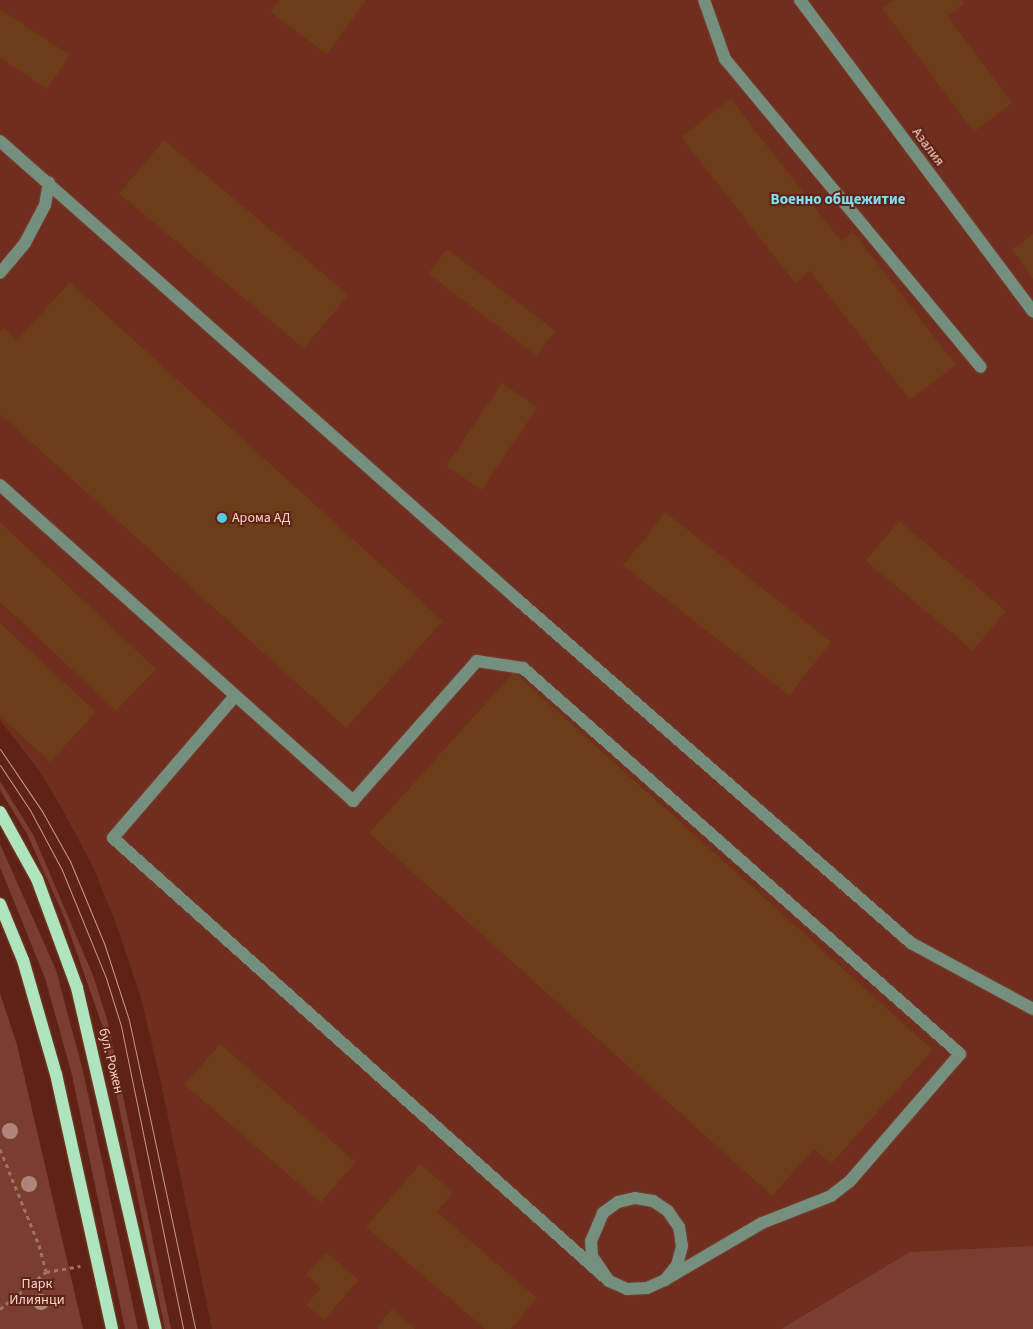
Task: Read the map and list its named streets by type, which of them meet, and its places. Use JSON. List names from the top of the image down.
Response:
{
  "streets": {
    "main road": ["бул. Рожен"],
    "street": ["Азалия"]
  },
  "districts": ["Военно общежитие"],
  "parks": ["Парк Илиянци"],
  "places": ["Арома АД"]
}
